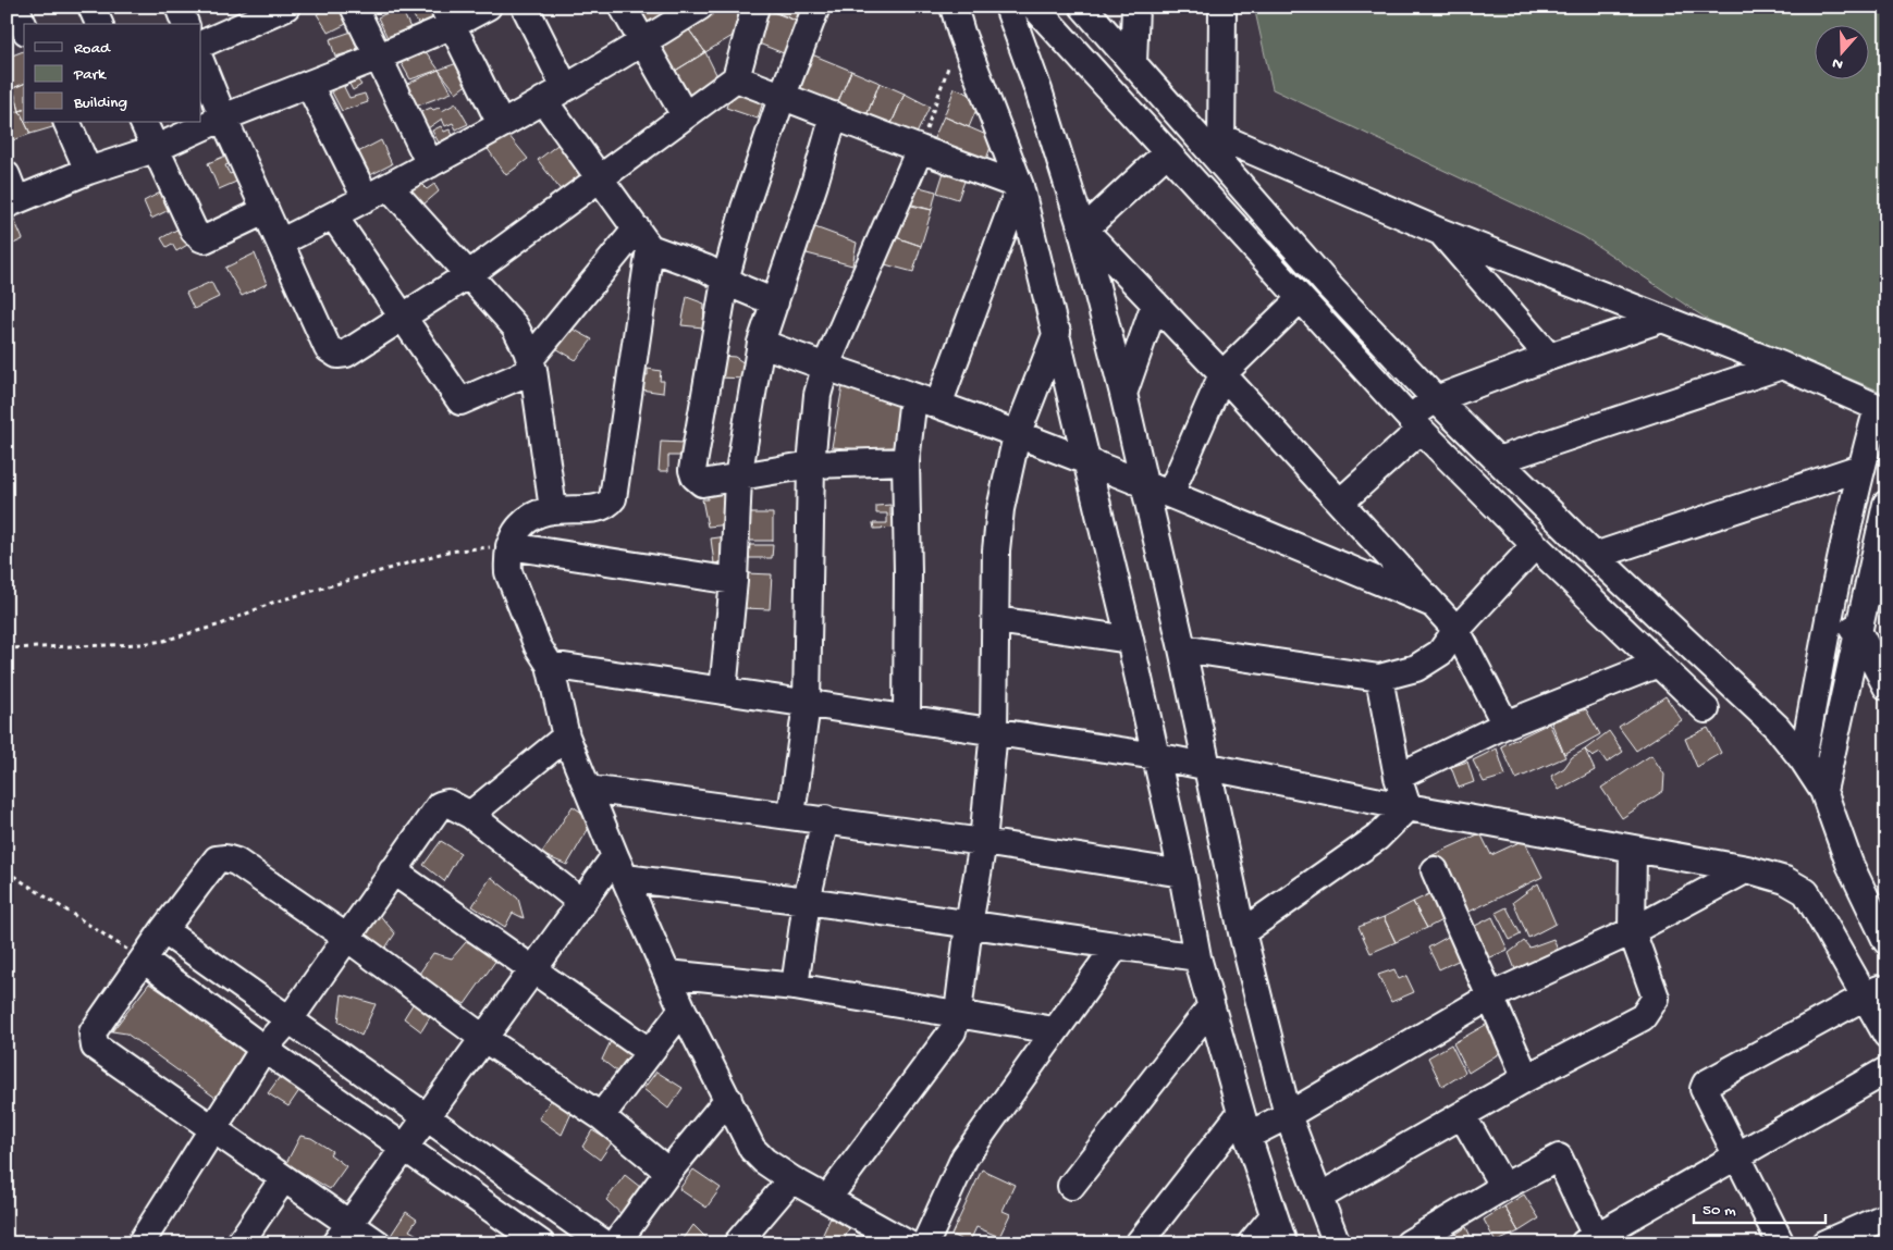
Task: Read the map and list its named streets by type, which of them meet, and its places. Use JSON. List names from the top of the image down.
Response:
{
  "legend": ["Road", "Park", "Building"],
  "scale_bar": "50 m",
  "north": "bottom"
}
